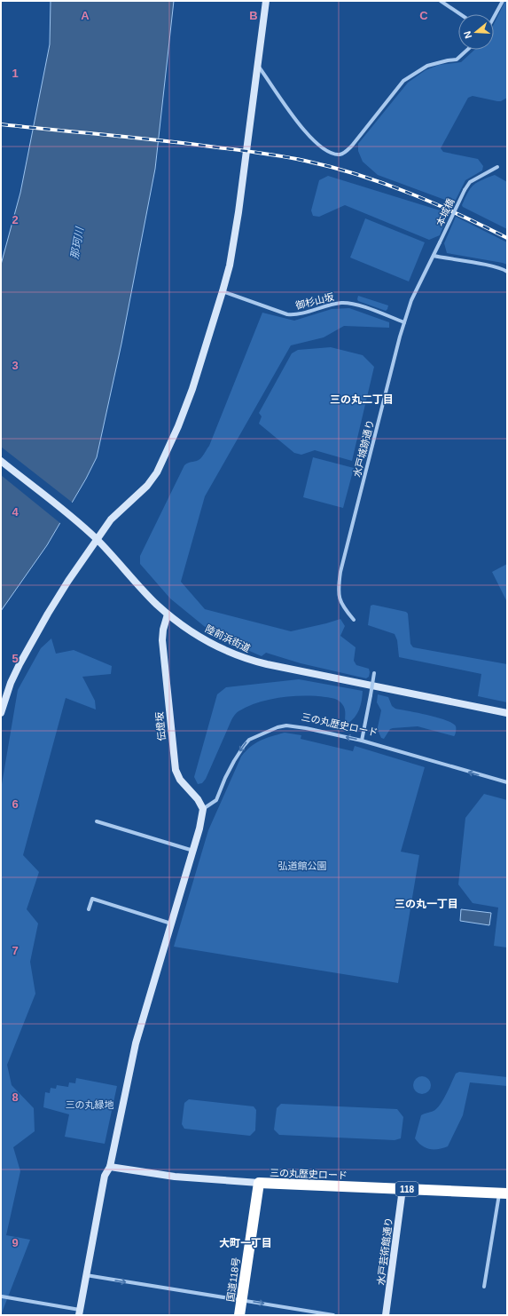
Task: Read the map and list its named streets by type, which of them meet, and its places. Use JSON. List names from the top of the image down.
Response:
{
  "streets": {
    "highway": ["三の丸歴史ロード", "118", "国道118号"],
    "street": [
      "本城橋",
      "御杉山坂",
      "水戸城跡通り",
      "陸前浜街道",
      "伝燈坂",
      "水戸芸術館通り"
    ]
  },
  "crossings": [
    ["本城橋", "水戸城跡通り"],
    ["御杉山坂", "水戸城跡通り"],
    ["陸前浜街道", "伝燈坂"],
    ["三の丸歴史ロード", "伝燈坂"],
    ["三の丸歴史ロード", "水戸芸術館通り"],
    ["三の丸歴史ロード", "国道118号"]
  ],
  "one_way": ["三の丸歴史ロード"],
  "districts": ["三の丸二丁目", "三の丸一丁目", "大町一丁目"],
  "water": ["那珂川"],
  "parks": ["弘道館公園", "三の丸緑地"],
  "north": "left",
  "grid": {
    "columns": ["A", "B", "C"],
    "rows": [
      "1",
      "2",
      "3",
      "4",
      "5",
      "6",
      "7",
      "8",
      "9"
    ]
  }
}
